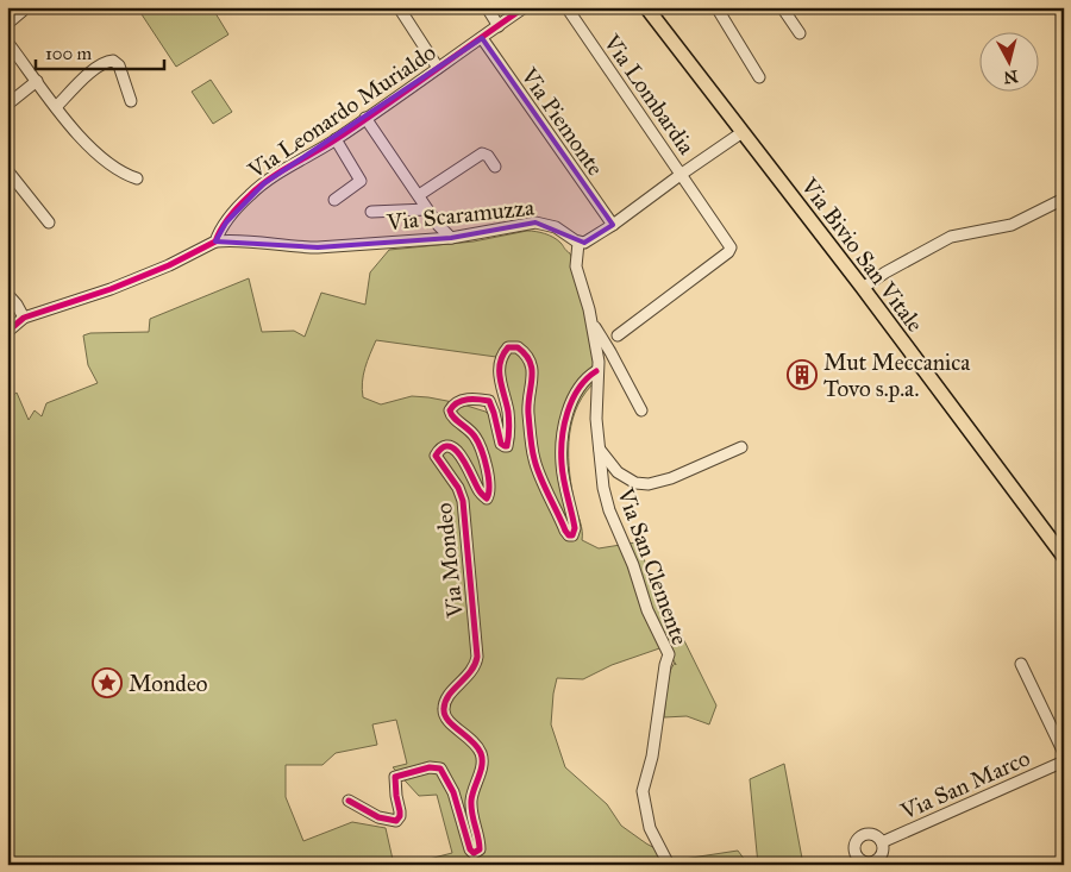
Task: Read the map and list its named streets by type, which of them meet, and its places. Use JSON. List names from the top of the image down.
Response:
{
  "streets": {
    "main road": ["Via Bivio San Vitale"],
    "street": [
      "Via Lombardia",
      "Via Leonardo Murialdo",
      "Via Piemonte",
      "Via Scaramuzza",
      "Via Mondeo",
      "Via San Clemente",
      "Via San Marco"
    ]
  },
  "crossings": [
    ["Via Leonardo Murialdo", "Via Piemonte"],
    ["Via Leonardo Murialdo", "Via Scaramuzza"],
    ["Via Scaramuzza", "Via San Clemente"],
    ["Via Mondeo", "Via San Clemente"]
  ],
  "places": {
    "building": ["Mut Meccanica Tovo s.p.a."],
    "place": ["Mondeo"]
  },
  "scale_bar": "100 m",
  "north": "bottom"
}
